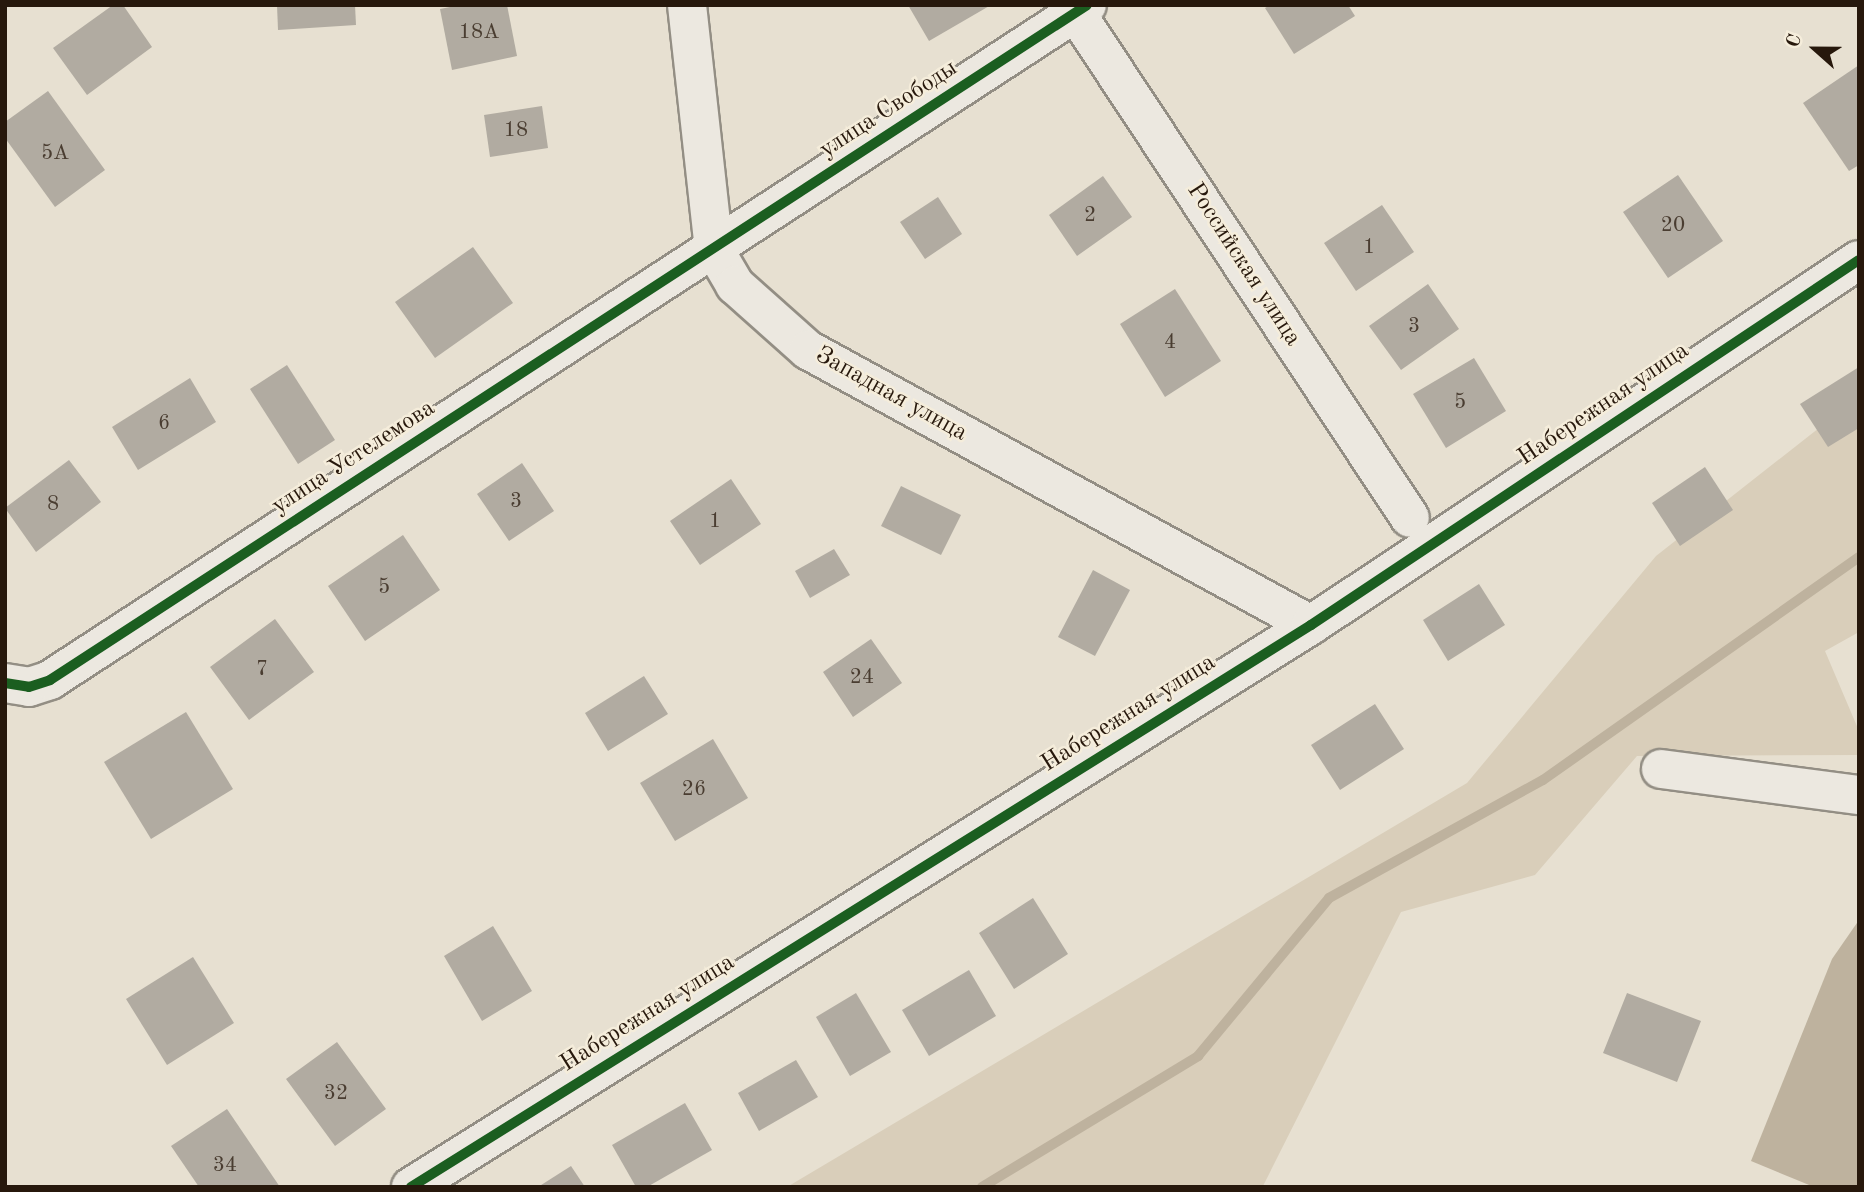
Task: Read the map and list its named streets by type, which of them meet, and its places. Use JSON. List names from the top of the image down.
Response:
{
  "streets": {
    "street": [
      "улица Свободы",
      "Российская улица",
      "Западная улица",
      "Набережная улица",
      "улица Устелемова"
    ]
  },
  "crossings": [
    ["улица Свободы", "Российская улица"],
    ["улица Свободы", "Западная улица"],
    ["улица Свободы", "улица Устелемова"],
    ["Западная улица", "Набережная улица"],
    ["Западная улица", "улица Устелемова"]
  ],
  "house_numbers": [
    "18А",
    "18",
    "5А",
    "2",
    "20",
    "1",
    "3",
    "4",
    "5",
    "6",
    "3",
    "8",
    "1",
    "5",
    "7",
    "24",
    "26",
    "32",
    "34"
  ],
  "north": "left"
}
